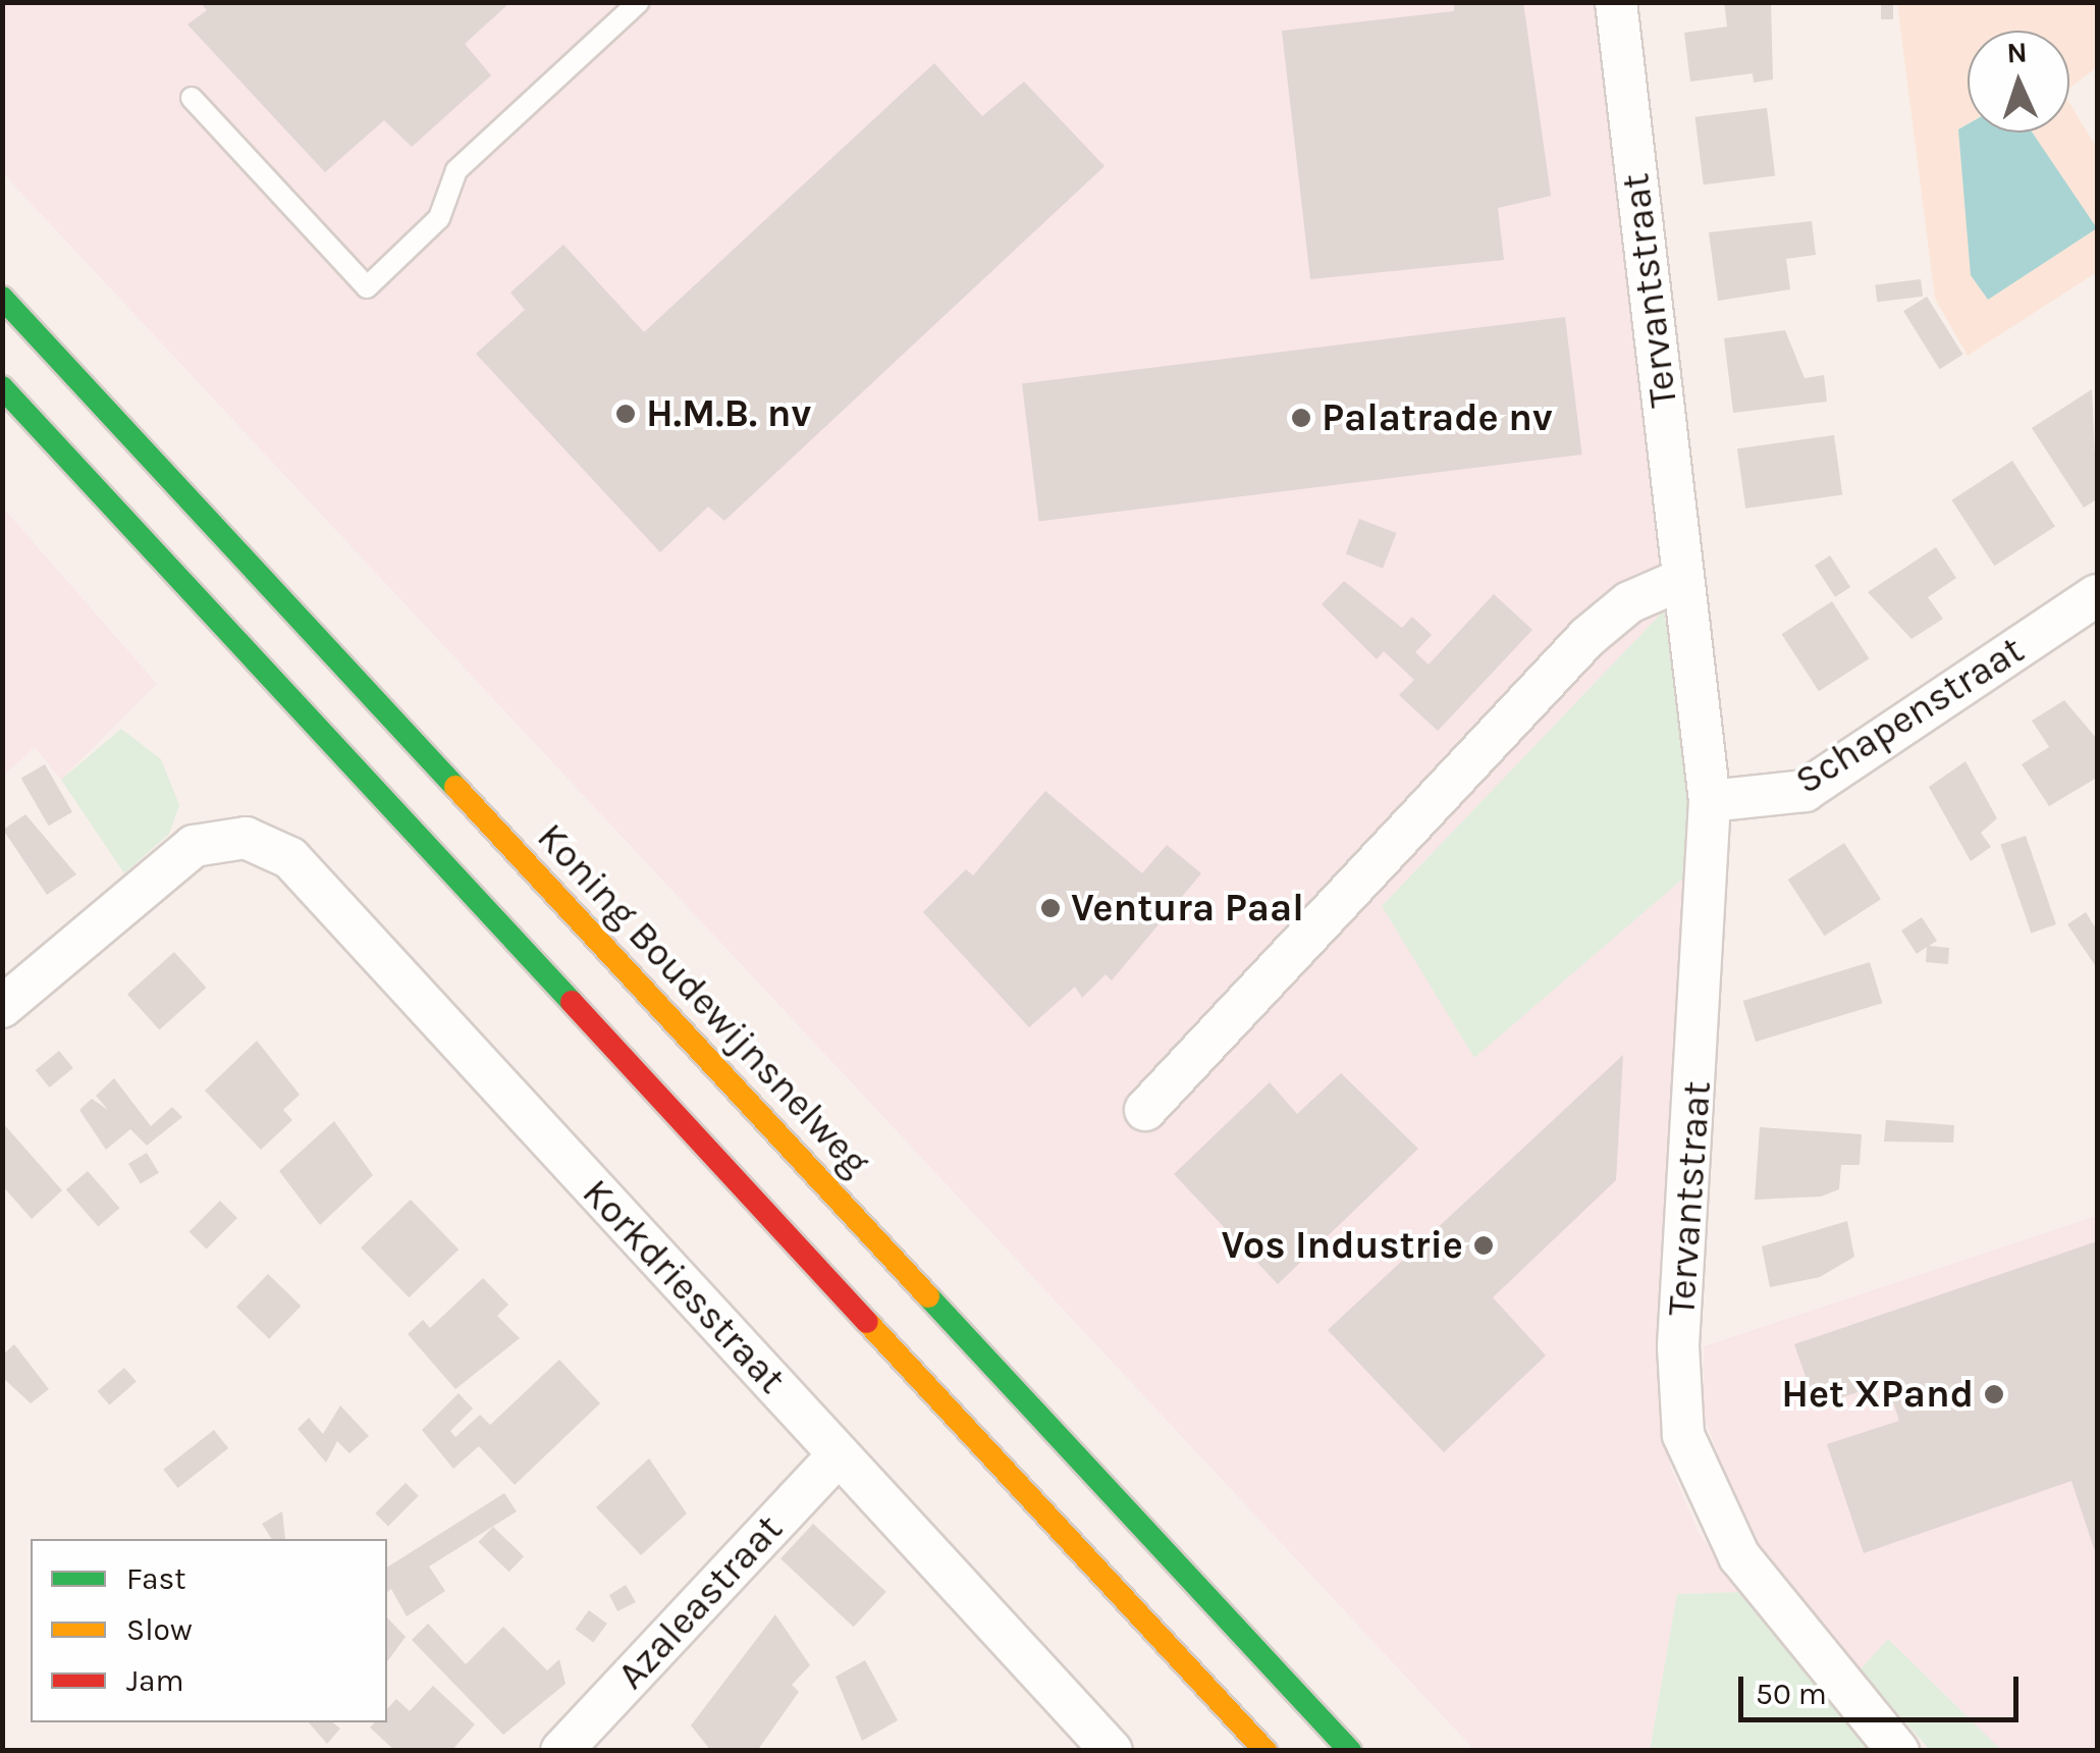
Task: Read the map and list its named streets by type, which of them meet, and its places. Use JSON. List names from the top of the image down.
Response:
{
  "streets": {
    "highway": ["Koning Boudewijnsnelweg"],
    "street": [
      "Tervantstraat",
      "Schapenstraat",
      "Korkdriesstraat",
      "Azaleastraat"
    ]
  },
  "crossings": [
    ["Tervantstraat", "Schapenstraat"],
    ["Korkdriesstraat", "Azaleastraat"]
  ],
  "places": [
    "H.M.B. nv",
    "Palatrade nv",
    "Ventura Paal",
    "Vos Industrie",
    "Het XPand"
  ],
  "legend": ["Fast", "Slow", "Jam"],
  "scale_bar": "50 m",
  "north": "top"
}
